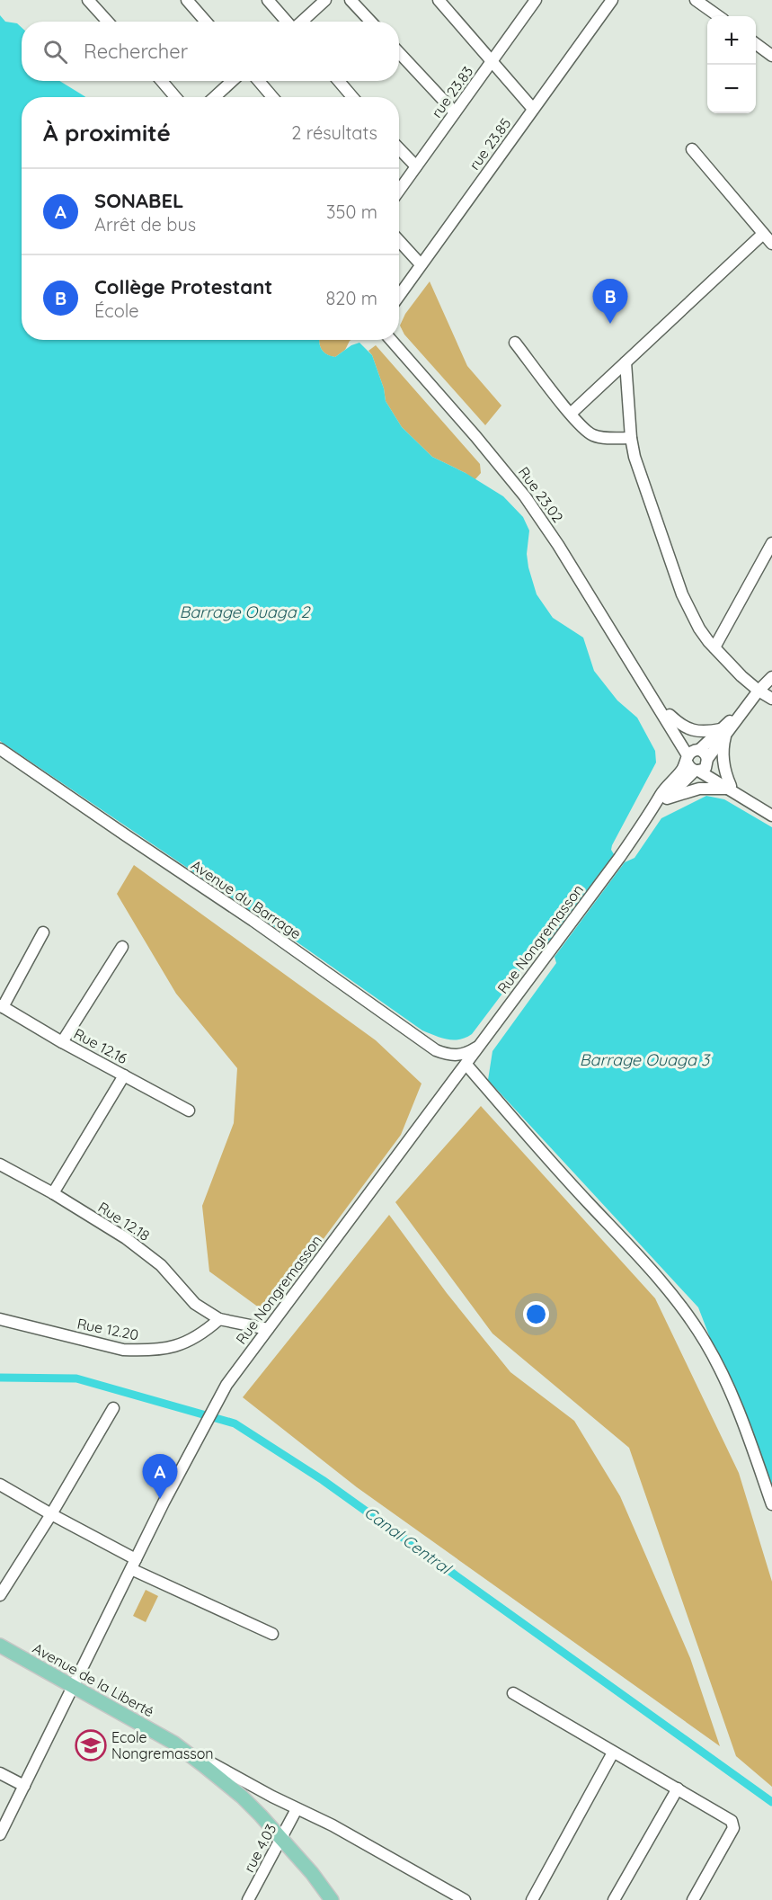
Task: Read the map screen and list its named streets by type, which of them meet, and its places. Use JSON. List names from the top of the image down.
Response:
{
  "streets": {
    "main road": ["Avenue de la Liberté"],
    "street": [
      "rue 23.83",
      "rue 23.85",
      "Rue 23.02",
      "Avenue du Barrage",
      "Rue Nongremasson",
      "Rue 12.16",
      "Rue 12.18",
      "Rue 12.20",
      "rue 4.03"
    ]
  },
  "crossings": [
    ["Rue 23.02", "Rue Nongremasson"],
    ["Avenue du Barrage", "Rue Nongremasson"],
    ["Rue Nongremasson", "Avenue de la Liberté"],
    ["Rue 12.18", "Rue 12.20"],
    ["Avenue de la Liberté", "rue 4.03"]
  ],
  "water": ["Barrage Ouaga 2", "Barrage Ouaga 3", "Canal Central"],
  "places": {
    "school or university": ["Ecole Nongremasson"]
  },
  "page": {
    "map_buttons": ["+", "−"],
    "search": "Rechercher",
    "heading": ["À proximité", "2 résultats"],
    "list": [
      {
        "mark": "A",
        "name": "SONABEL",
        "note": "Arrêt de bus",
        "value": "350 m"
      },
      {
        "mark": "B",
        "name": "Collège Protestant",
        "note": "École",
        "value": "820 m"
      }
    ],
    "pins": ["B", "A"]
  }
}
